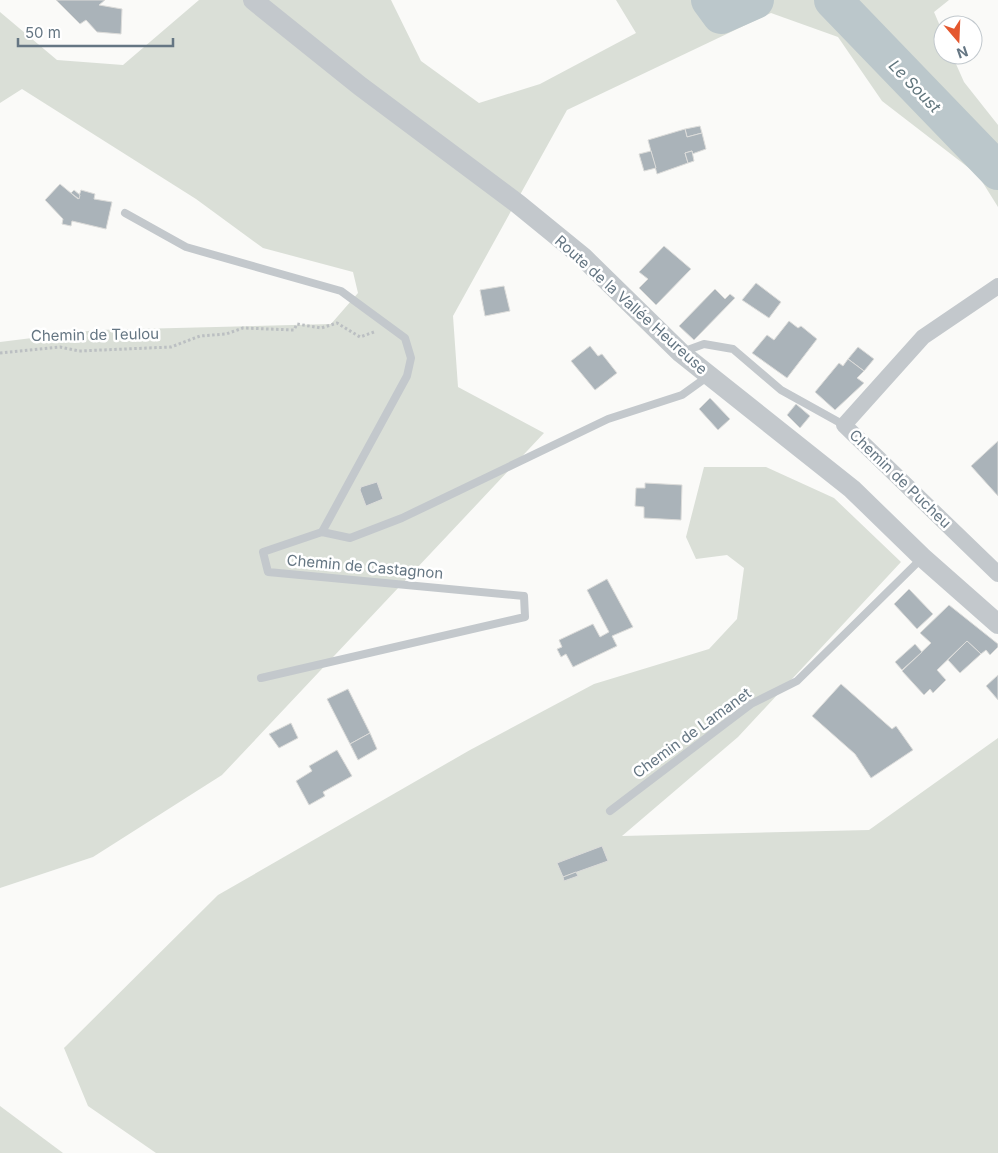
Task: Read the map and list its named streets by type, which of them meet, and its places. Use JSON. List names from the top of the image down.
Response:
{
  "streets": {
    "street": ["Route de la Vallée Heureuse", "Chemin de Pucheu"],
    "lane": ["Chemin de Castagnon", "Chemin de Lamanet"],
    "path": ["Chemin de Teulou"]
  },
  "crossings": [
    ["Route de la Vallée Heureuse", "Chemin de Castagnon"],
    ["Route de la Vallée Heureuse", "Chemin de Lamanet"]
  ],
  "water": ["Le Soust"],
  "scale_bar": "50 m",
  "north": "bottom"
}
